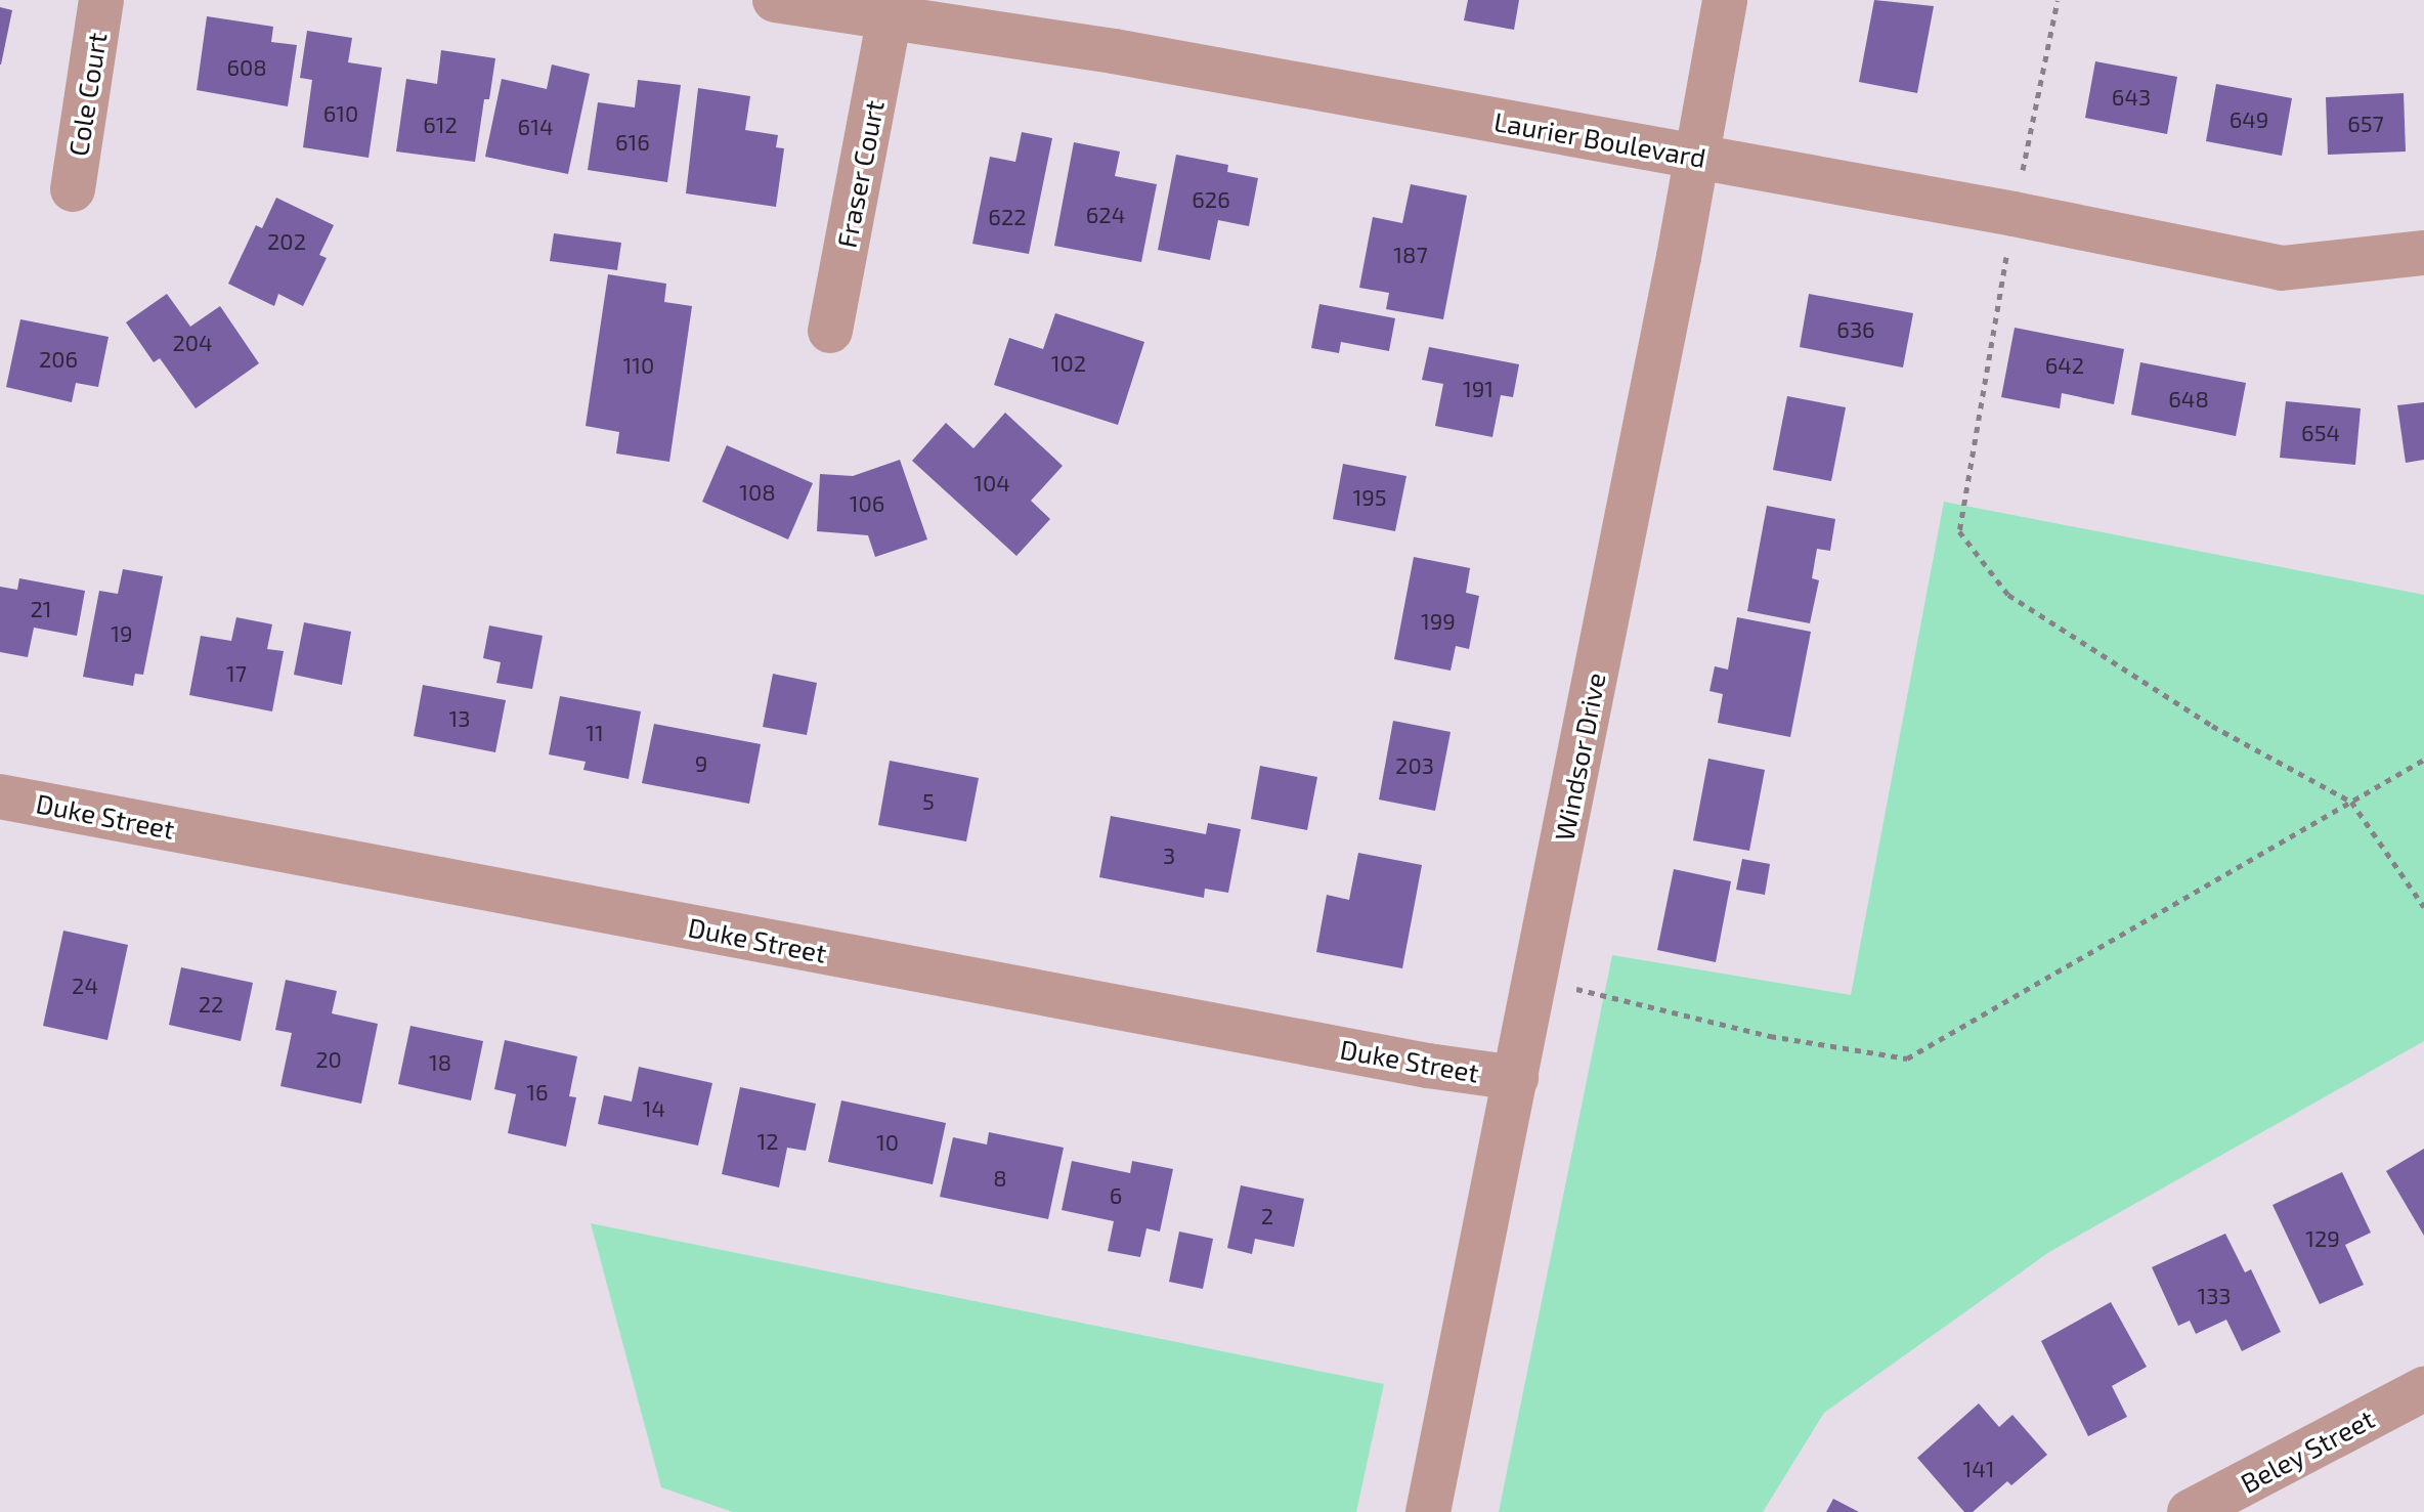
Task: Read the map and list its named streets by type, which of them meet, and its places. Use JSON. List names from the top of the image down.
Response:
{
  "streets": {
    "street": [
      "Cole Court",
      "Laurier Boulevard",
      "Fraser Court",
      "Windsor Drive",
      "Duke Street",
      "Beley Street"
    ]
  },
  "crossings": [
    ["Laurier Boulevard", "Fraser Court"],
    ["Laurier Boulevard", "Windsor Drive"],
    ["Windsor Drive", "Duke Street"]
  ],
  "house_numbers": [
    "608",
    "643",
    "610",
    "649",
    "657",
    "612",
    "614",
    "616",
    "626",
    "624",
    "622",
    "202",
    "187",
    "636",
    "204",
    "206",
    "102",
    "110",
    "642",
    "191",
    "648",
    "654",
    "104",
    "108",
    "195",
    "106",
    "21",
    "199",
    "19",
    "17",
    "13",
    "11",
    "9",
    "203",
    "5",
    "3",
    "24",
    "22",
    "20",
    "18",
    "16",
    "14",
    "12",
    "10",
    "8",
    "6",
    "2",
    "129",
    "133",
    "141"
  ]
}
